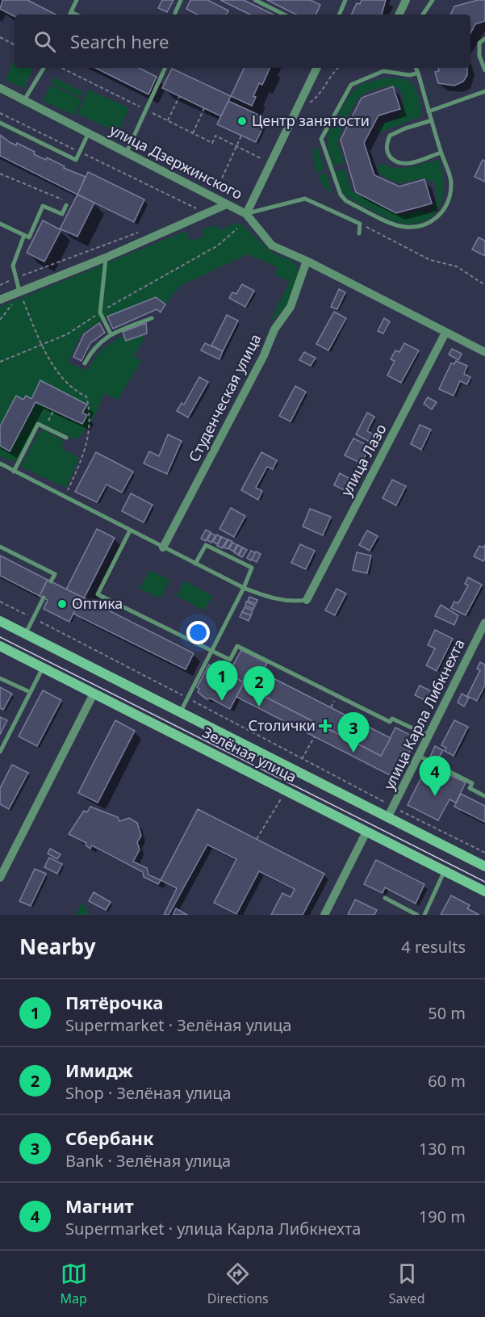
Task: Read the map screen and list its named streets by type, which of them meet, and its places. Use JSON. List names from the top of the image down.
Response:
{
  "streets": {
    "street": [
      "улица Дзержинского",
      "Студенческая улица",
      "улица Лазо",
      "улица Карла Либкнехта",
      "Зелёная улица"
    ]
  },
  "crossings": [
    ["улица Дзержинского", "Студенческая улица"],
    ["улица Дзержинского", "улица Лазо"],
    ["улица Карла Либкнехта", "Зелёная улица"]
  ],
  "places": {
    "other": ["Центр занятости", "Оптика"],
    "health": ["Столички"]
  },
  "page": {
    "search": "Search here",
    "pins": [
      "1",
      "2",
      "3",
      "4"
    ],
    "heading": ["Nearby", "4 results"],
    "list": [
      {
        "mark": "1",
        "name": "Пятёрочка",
        "note": "Supermarket · Зелёная улица",
        "value": "50 m"
      },
      {
        "mark": "2",
        "name": "Имидж",
        "note": "Shop · Зелёная улица",
        "value": "60 m"
      },
      {
        "mark": "3",
        "name": "Сбербанк",
        "note": "Bank · Зелёная улица",
        "value": "130 m"
      },
      {
        "mark": "4",
        "name": "Магнит",
        "note": "Supermarket · улица Карла Либкнехта",
        "value": "190 m"
      }
    ],
    "nav": ["Map", "Directions", "Saved"]
  }
}
